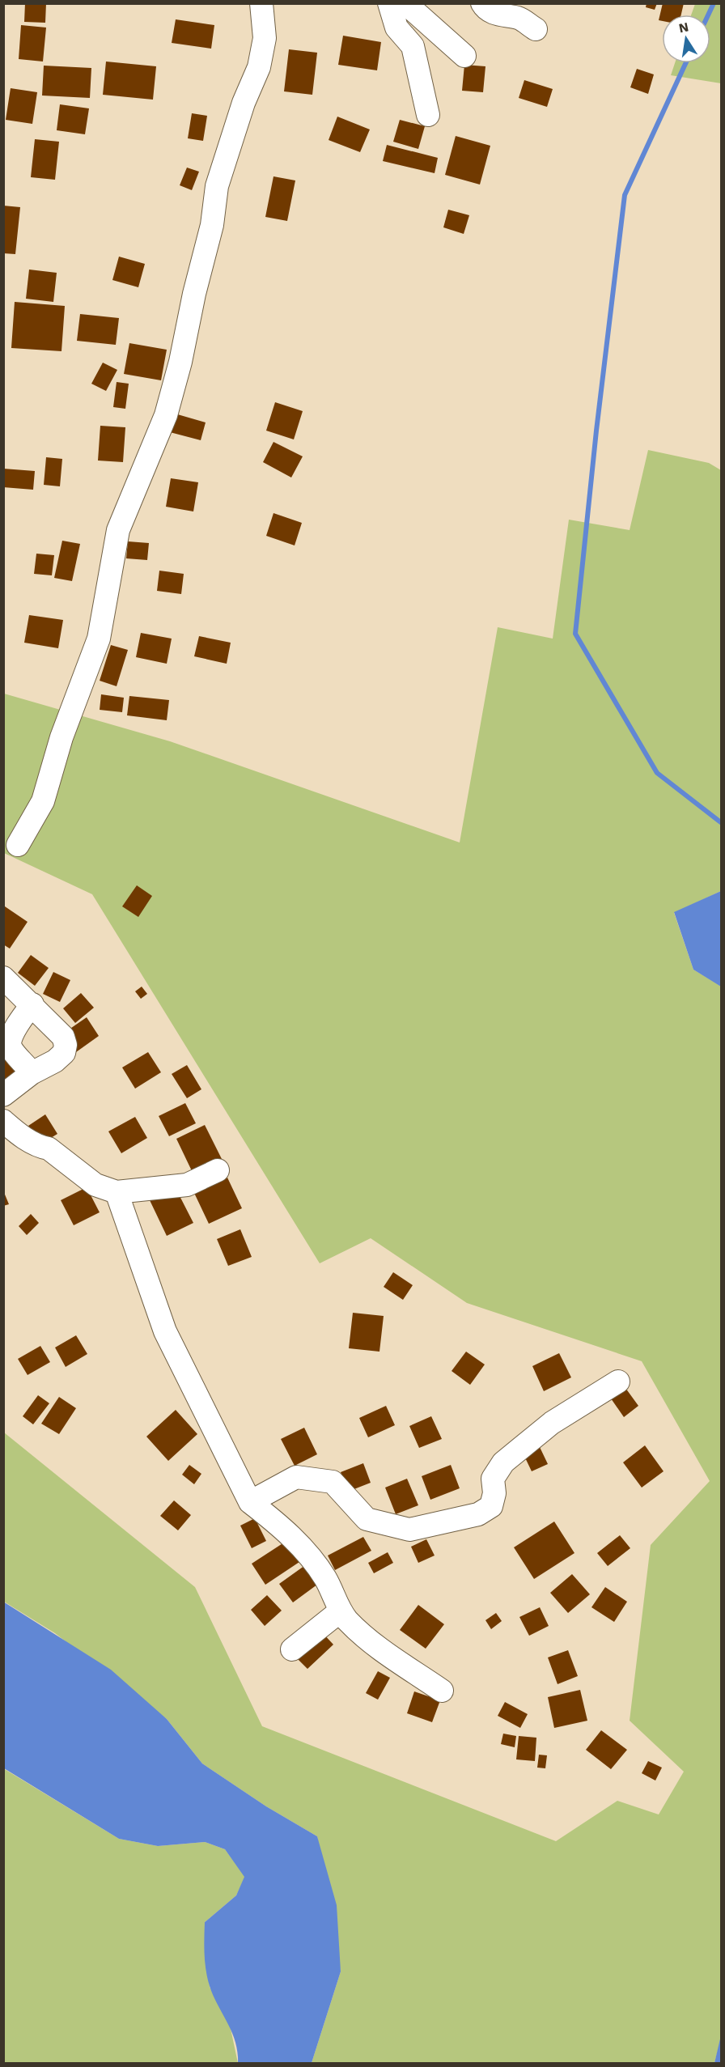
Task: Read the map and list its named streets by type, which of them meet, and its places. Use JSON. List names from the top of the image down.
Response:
{
  "north": "top"
}
